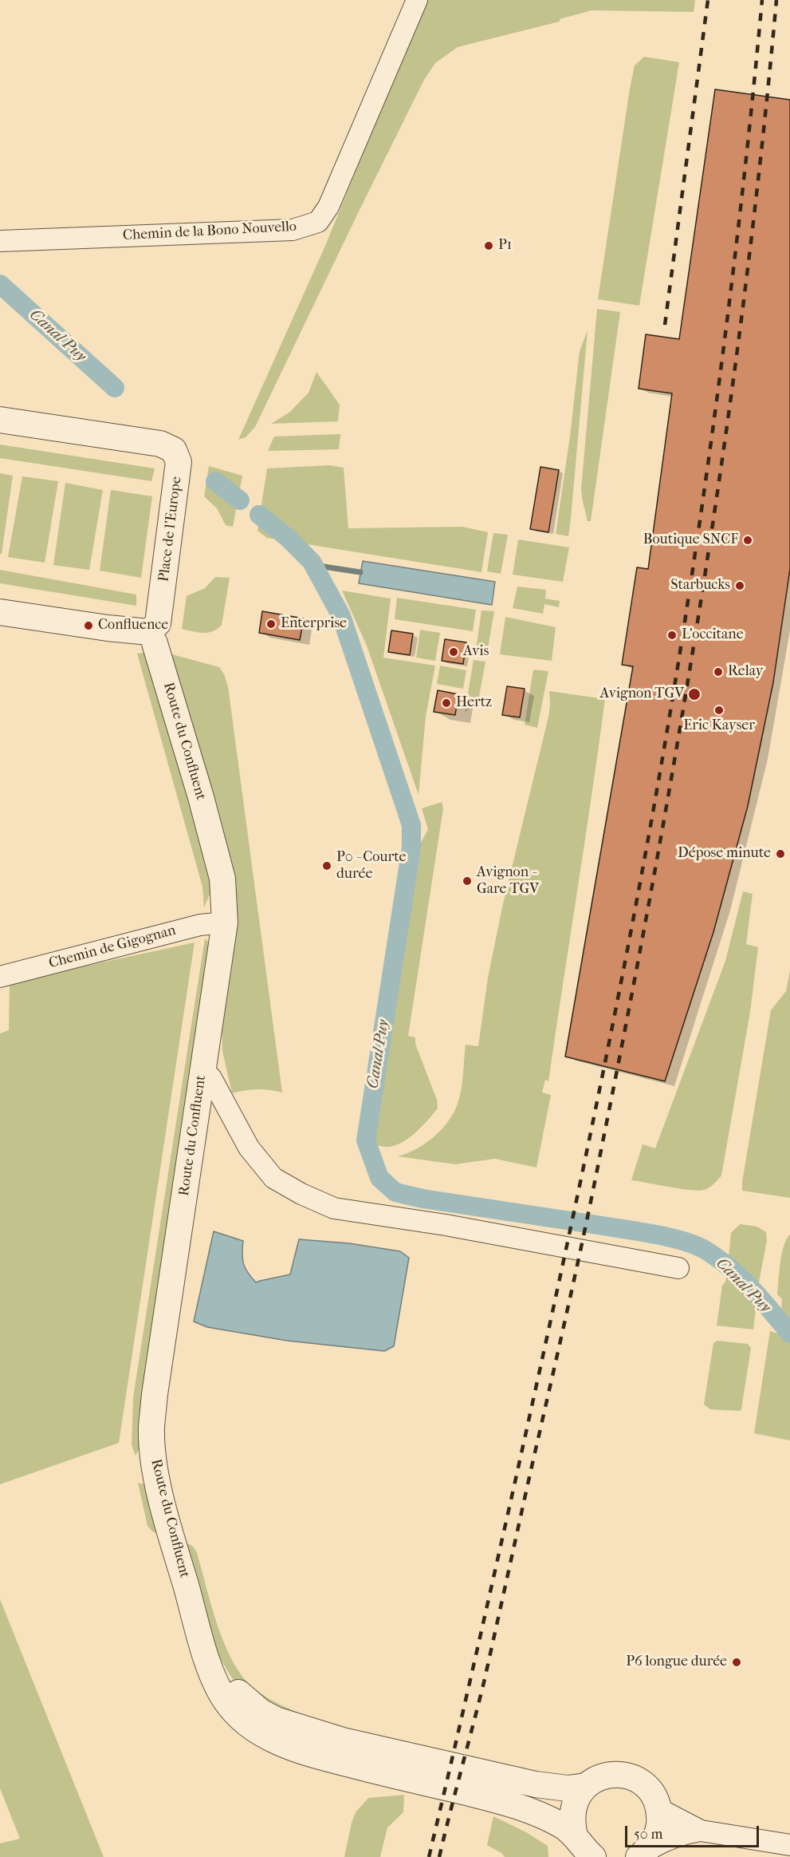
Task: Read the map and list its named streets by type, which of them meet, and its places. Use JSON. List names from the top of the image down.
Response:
{
  "streets": {
    "street": [
      "Chemin de la Bono Nouvello",
      "Place de l'Europe",
      "Route du Confluent",
      "Chemin de Gigognan"
    ]
  },
  "crossings": [
    ["Place de l'Europe", "Route du Confluent"],
    ["Route du Confluent", "Chemin de Gigognan"]
  ],
  "water": ["Canal Puy"],
  "places": [
    "P1",
    "Boutique SNCF",
    "Starbucks",
    "Enterprise",
    "Confluence",
    "L'occitane",
    "Avis",
    "Relay",
    "Avignon TGV",
    "Hertz",
    "Eric Kayser",
    "Dépose minute",
    "P0 - Courte durée",
    "Avignon - Gare TGV",
    "P6 longue durée"
  ],
  "scale_bar": "50 m"
}
